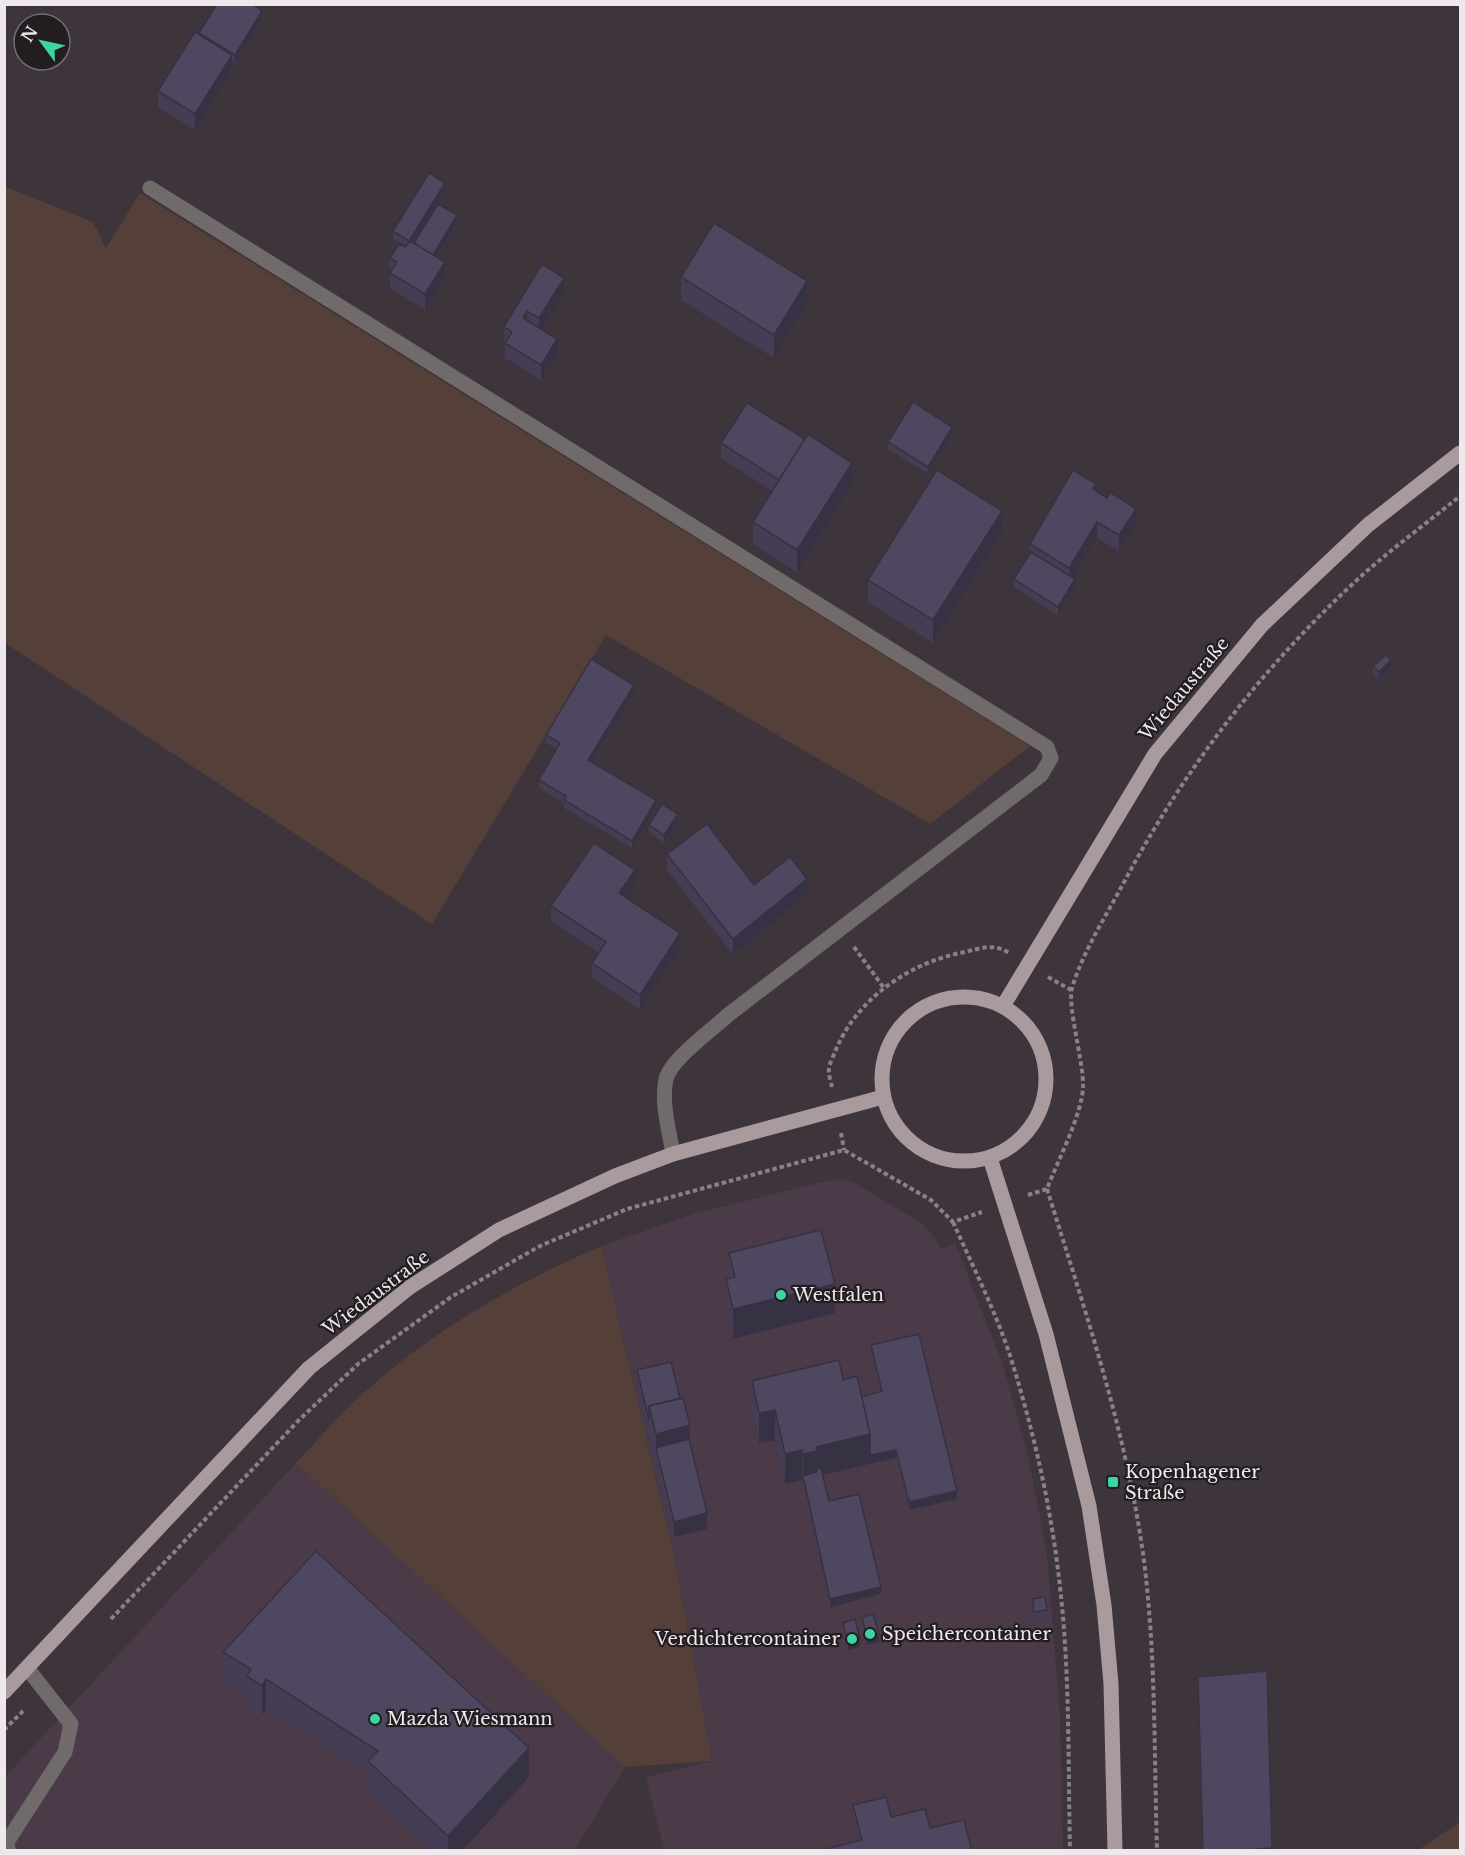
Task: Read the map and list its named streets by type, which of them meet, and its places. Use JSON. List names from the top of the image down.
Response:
{
  "streets": {
    "main road": ["Wiedaustraße"]
  },
  "places": {
    "other": [
      "Westfalen",
      "Speichercontainer",
      "Verdichtercontainer",
      "Mazda Wiesmann"
    ],
    "transit": ["Kopenhagener Straße"]
  },
  "north": "top left"
}
